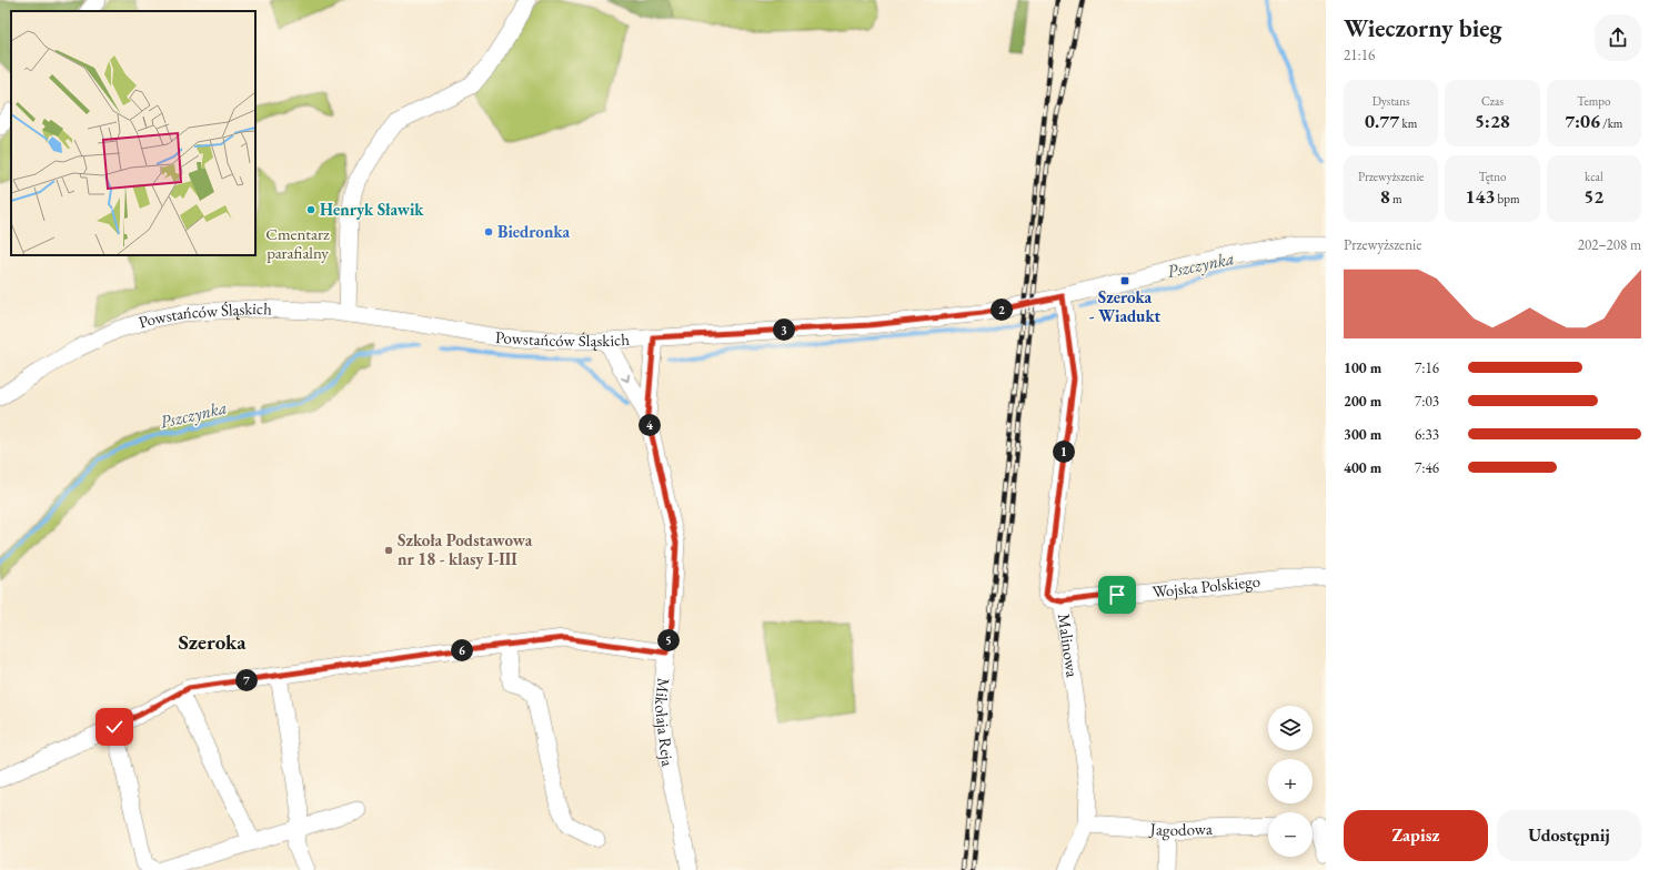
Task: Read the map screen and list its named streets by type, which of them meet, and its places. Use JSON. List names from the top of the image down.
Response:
{
  "streets": {
    "street": [
      "Powstańców Śląskich",
      "Wojska Polskiego",
      "Malinowa",
      "Mikołaja Reja",
      "Jagodowa"
    ]
  },
  "crossings": [
    ["Powstańców Śląskich", "Malinowa"],
    ["Powstańców Śląskich", "Mikołaja Reja"],
    ["Wojska Polskiego", "Malinowa"],
    ["Malinowa", "Jagodowa"]
  ],
  "districts": ["Szeroka"],
  "water": ["Pszczynka"],
  "parks": ["Cmentarz parafialny"],
  "places": {
    "other": ["Henryk Sławik", "Biedronka", "Szkoła Podstawowa nr 18 - klasy I-III"],
    "transit": ["Szeroka - Wiadukt"]
  },
  "page": {
    "heading": ["Wieczorny bieg", "21:16"],
    "stats": [
      ["Dystans", "0.77 km"],
      ["Czas", "5:28"],
      ["Tempo", "7:06 /km"],
      ["Przewyższenie", "8 m"],
      ["Tętno", "143 bpm"],
      ["kcal", "52"]
    ],
    "chart": ["Przewyższenie", "202–208 m"],
    "pins": [
      "2",
      "3",
      "4",
      "1",
      "5",
      "6",
      "7"
    ],
    "list": [
      {
        "name": "100 m",
        "note": "7:16"
      },
      {
        "name": "200 m",
        "note": "7:03"
      },
      {
        "name": "300 m",
        "note": "6:33"
      },
      {
        "name": "400 m",
        "note": "7:46"
      }
    ],
    "map_buttons": ["+", "−"],
    "buttons": ["Zapisz", "Udostępnij"]
  }
}
